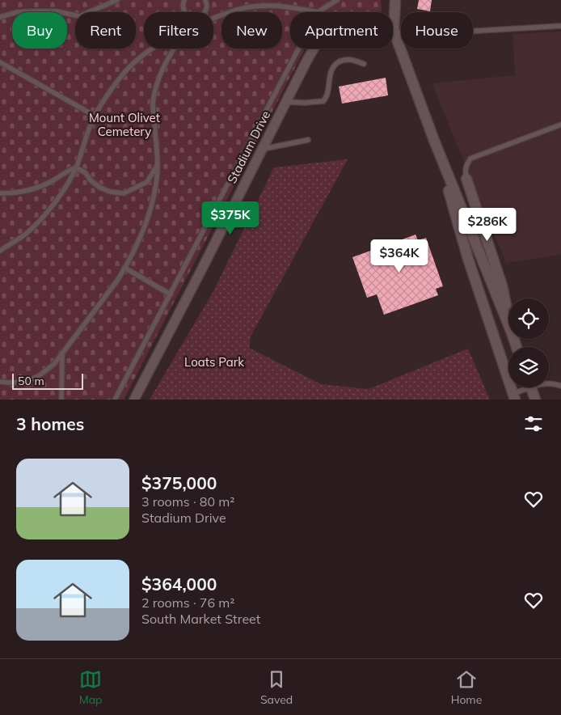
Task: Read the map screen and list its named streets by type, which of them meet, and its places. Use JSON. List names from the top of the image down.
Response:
{
  "streets": {
    "street": ["Stadium Drive"]
  },
  "parks": ["Mount Olivet Cemetery", "Loats Park"],
  "scale_bar": "50 m",
  "page": {
    "chip": [
      "Buy",
      "Rent",
      "Filters",
      "New",
      "Apartment",
      "House"
    ],
    "price": ["$375K", "$286K", "$364K"],
    "scale": "50 m",
    "heading": "3 homes",
    "list": [
      {
        "name": "$375,000",
        "note": "3 rooms · 80 m² · Stadium Drive"
      },
      {
        "name": "$364,000",
        "note": "2 rooms · 76 m² · South Market Street"
      }
    ],
    "tabs": ["Map", "Saved", "Home"]
  }
}
